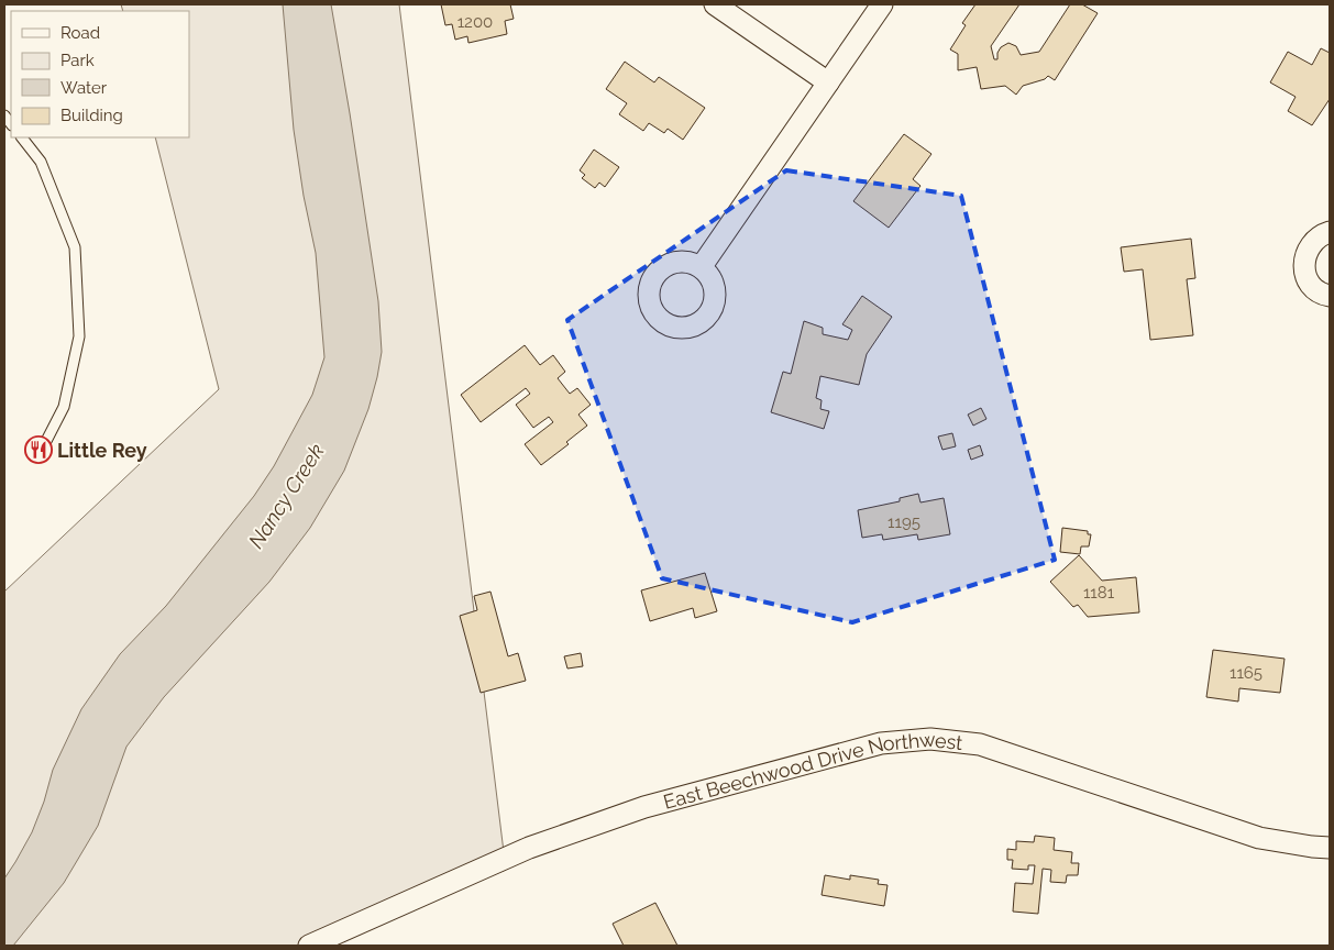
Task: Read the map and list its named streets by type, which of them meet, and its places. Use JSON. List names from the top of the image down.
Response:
{
  "streets": {
    "street": ["East Beechwood Drive Northwest"]
  },
  "water": ["Nancy Creek"],
  "places": {
    "restaurant": ["Little Rey"]
  },
  "house_numbers": [
    "1200",
    "1195",
    "1181",
    "1165"
  ],
  "legend": [
    "Road",
    "Park",
    "Water",
    "Building"
  ]
}
